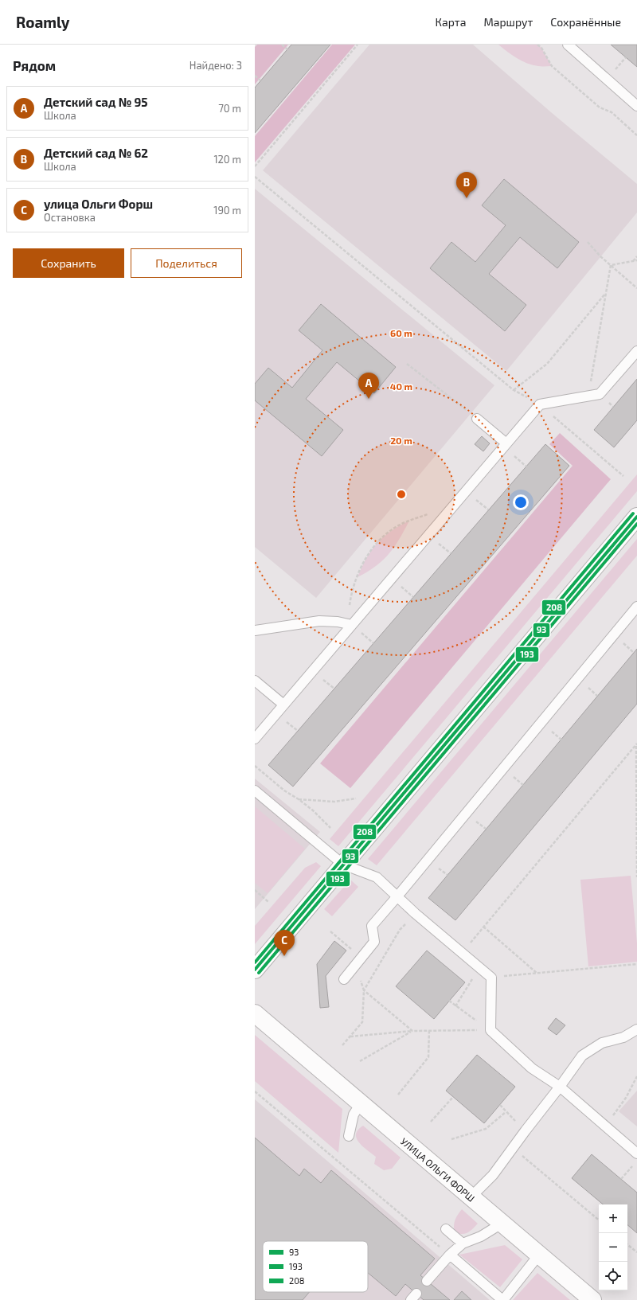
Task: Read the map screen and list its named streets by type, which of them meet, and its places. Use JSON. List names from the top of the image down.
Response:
{
  "streets": {
    "street": ["УЛИЦА ОЛЬГИ ФОРШ"]
  },
  "lines": ["transit line 208", "transit line 93", "transit line 193"],
  "legend": ["93", "193", "208"],
  "page": {
    "header": "Roamly",
    "nav": ["Карта", "Маршрут", "Сохранённые"],
    "heading": ["Рядом", "Найдено: 3"],
    "list": [
      {
        "mark": "A",
        "name": "Детский сад № 95",
        "note": "Школа",
        "value": "70 m"
      },
      {
        "mark": "B",
        "name": "Детский сад № 62",
        "note": "Школа",
        "value": "120 m"
      },
      {
        "mark": "C",
        "name": "улица Ольги Форш",
        "note": "Остановка",
        "value": "190 m"
      }
    ],
    "pins": ["B", "A", "C"],
    "buttons": ["Сохранить", "Поделиться"],
    "map_buttons": ["+", "−"]
  },
  "rings": ["60 m", "40 m", "20 m"]
}
